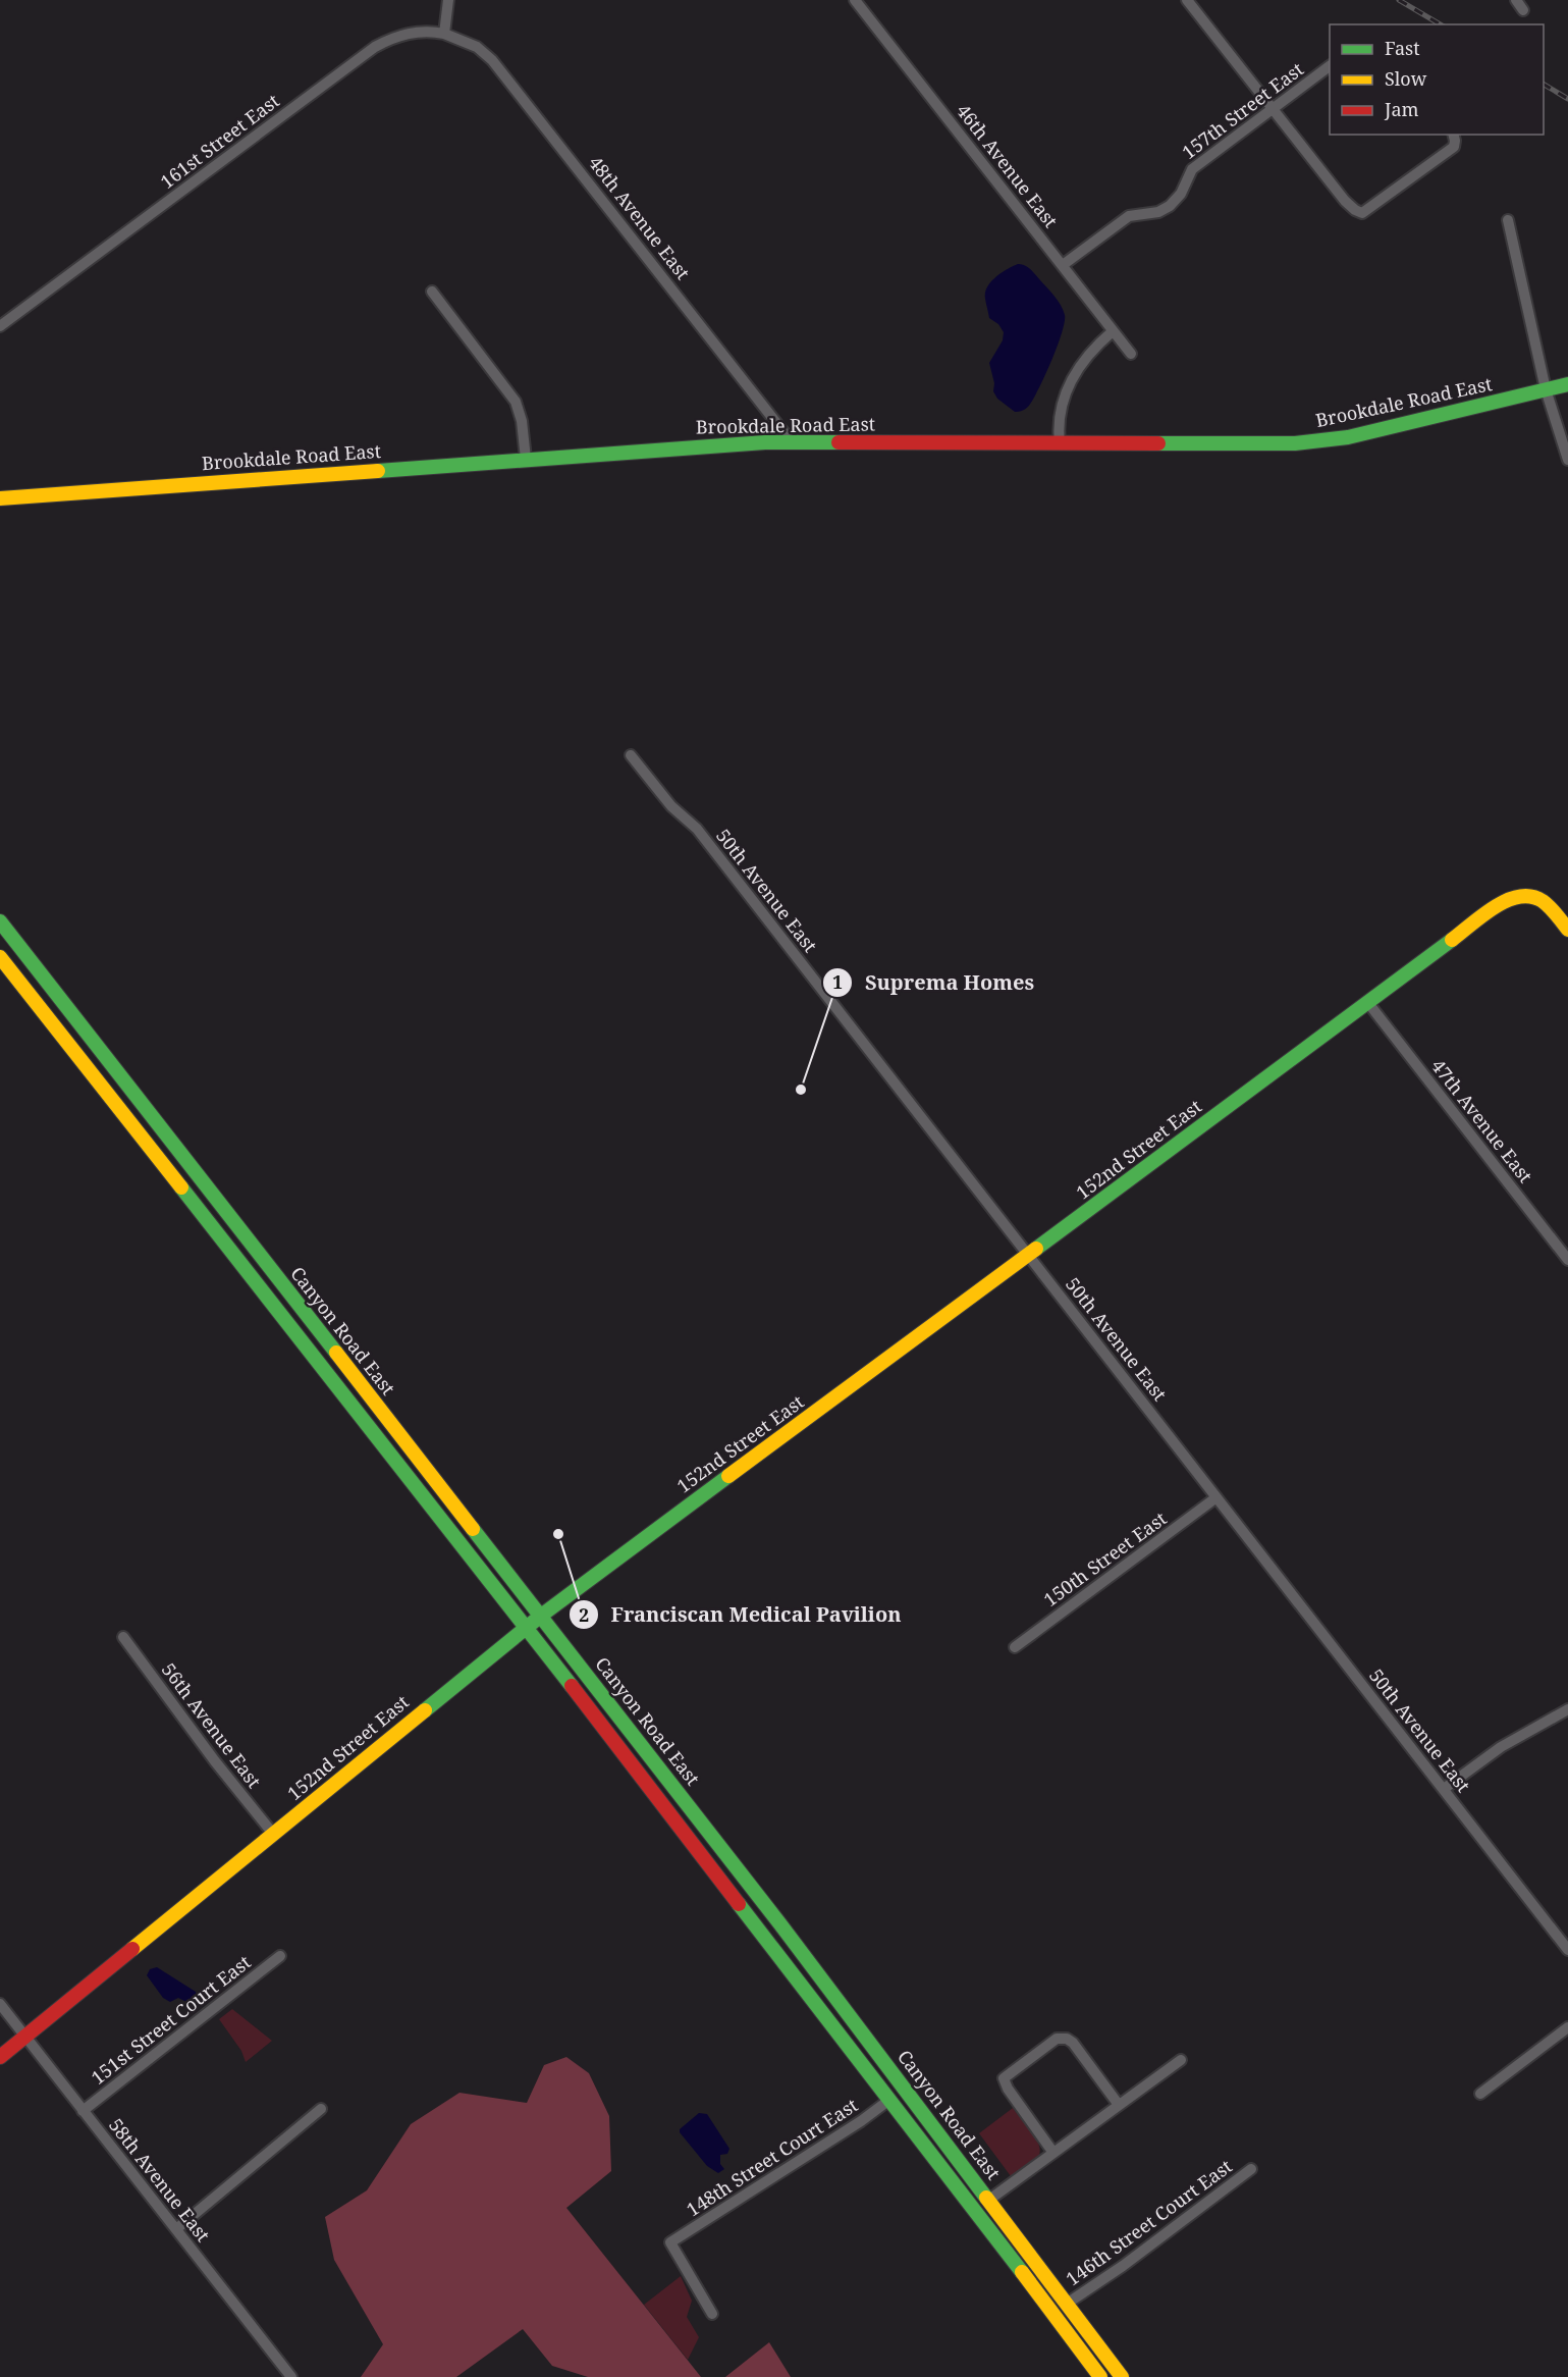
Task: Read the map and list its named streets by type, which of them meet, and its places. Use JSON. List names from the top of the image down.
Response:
{
  "streets": {
    "main road": ["Brookdale Road East", "152nd Street East", "Canyon Road East"],
    "street": [
      "157th Street East",
      "161st Street East",
      "46th Avenue East",
      "48th Avenue East",
      "50th Avenue East",
      "47th Avenue East",
      "150th Street East",
      "56th Avenue East",
      "151st Street Court East",
      "148th Street Court East",
      "58th Avenue East",
      "146th Street Court East"
    ]
  },
  "crossings": [
    ["157th Street East", "46th Avenue East"],
    ["161st Street East", "48th Avenue East"],
    ["48th Avenue East", "Brookdale Road East"],
    ["50th Avenue East", "152nd Street East"],
    ["50th Avenue East", "150th Street East"],
    ["47th Avenue East", "152nd Street East"],
    ["152nd Street East", "Canyon Road East"],
    ["152nd Street East", "56th Avenue East"],
    ["152nd Street East", "58th Avenue East"],
    ["Canyon Road East", "148th Street Court East"],
    ["Canyon Road East", "146th Street Court East"],
    ["151st Street Court East", "58th Avenue East"]
  ],
  "places": ["Suprema Homes", "Franciscan Medical Pavilion"],
  "legend": ["Fast", "Slow", "Jam"]
}
